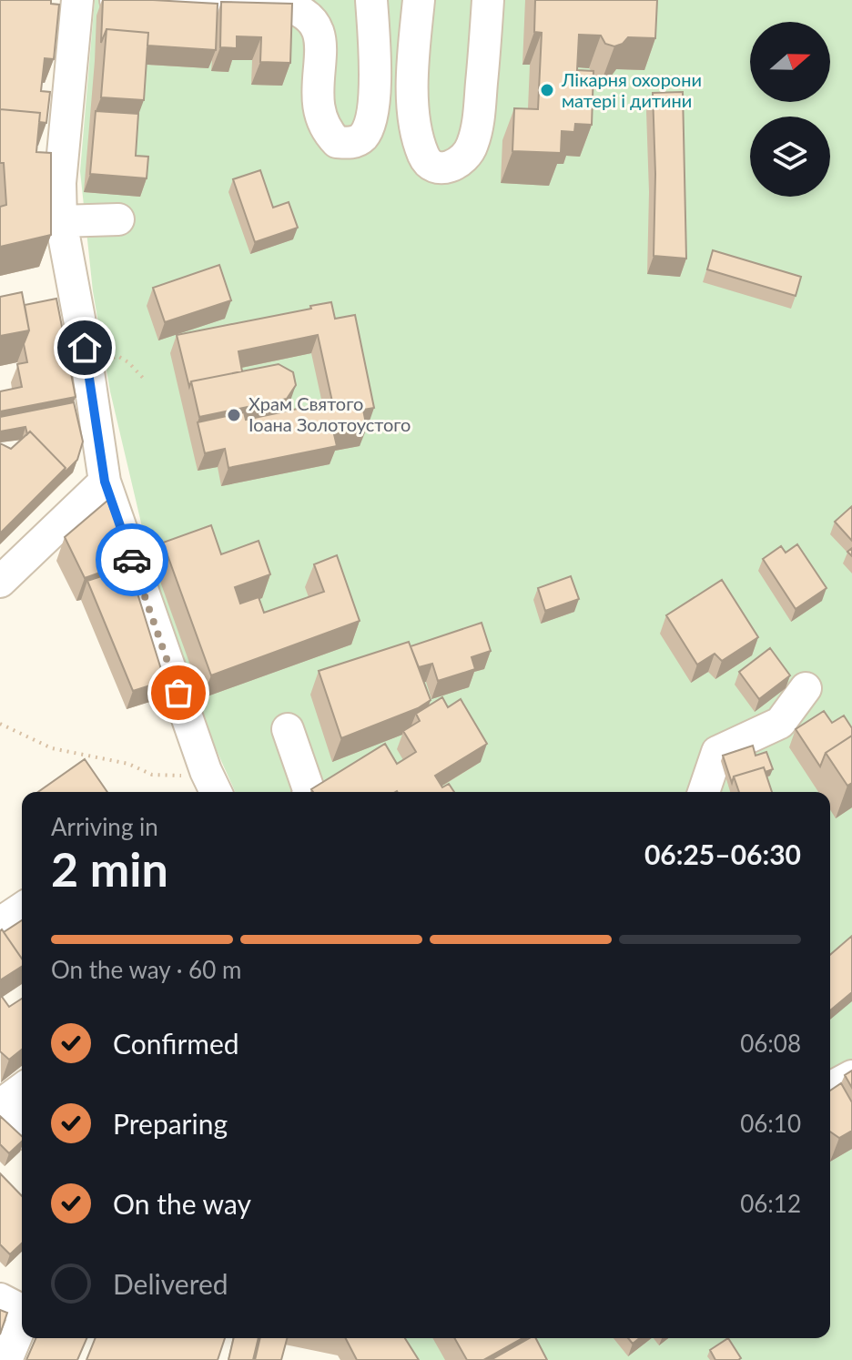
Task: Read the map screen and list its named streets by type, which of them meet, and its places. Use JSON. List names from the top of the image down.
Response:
{
  "places": ["Лікарня охорони матері і дитини", "Храм Святого Іоана Золотоустого"],
  "north": "right",
  "page": {
    "heading": ["2 min", "Arriving in", "06:25–06:30"],
    "bar": "On the way · 60 m",
    "list": [
      ["Confirmed", "06:08"],
      ["Preparing", "06:10"],
      ["On the way", "06:12"],
      "Delivered"
    ]
  }
}
